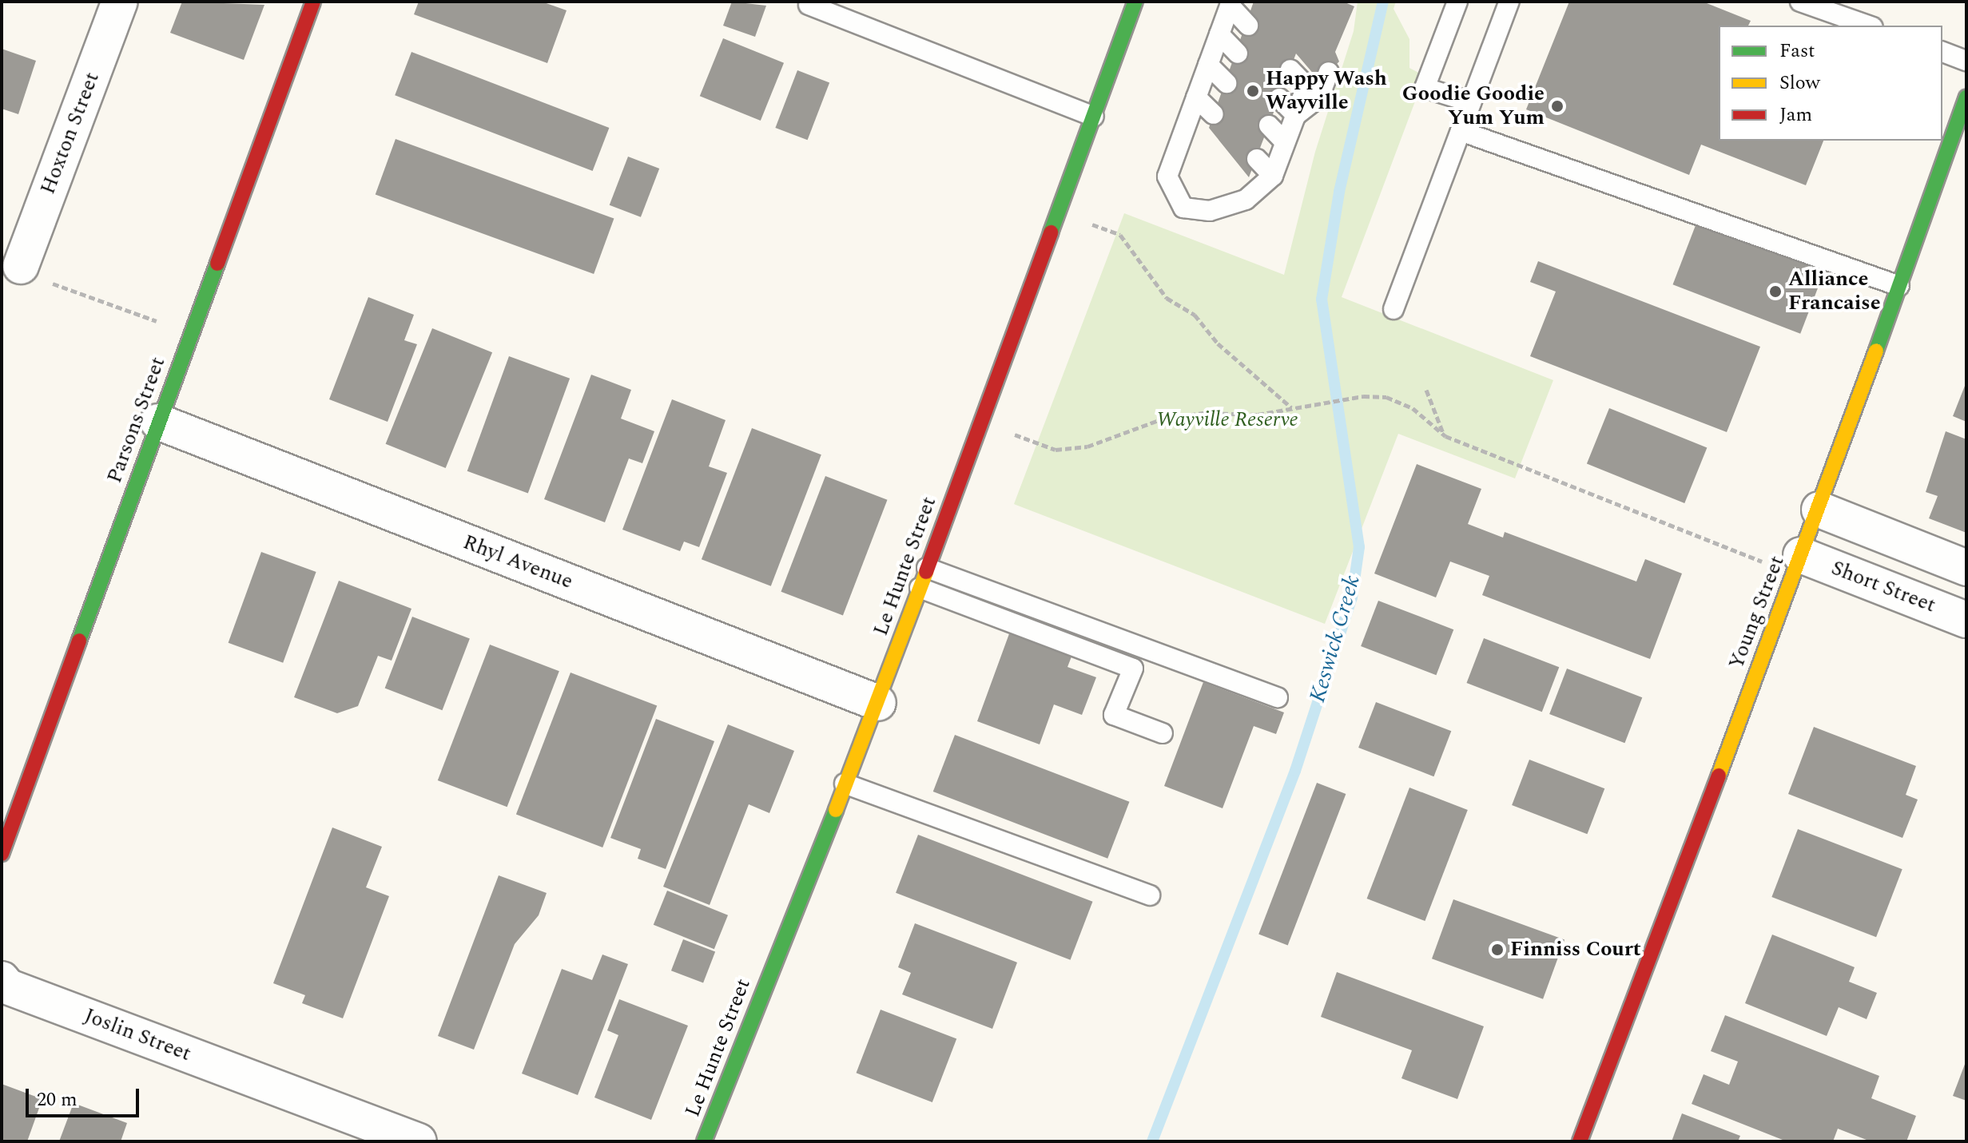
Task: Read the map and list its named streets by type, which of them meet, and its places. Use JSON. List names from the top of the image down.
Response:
{
  "streets": {
    "street": [
      "Hoxton Street",
      "Parsons Street",
      "Rhyl Avenue",
      "Le Hunte Street",
      "Short Street",
      "Young Street",
      "Joslin Street"
    ]
  },
  "crossings": [
    ["Parsons Street", "Rhyl Avenue"],
    ["Rhyl Avenue", "Le Hunte Street"],
    ["Short Street", "Young Street"]
  ],
  "water": ["Keswick Creek"],
  "parks": ["Wayville Reserve"],
  "places": [
    "Happy Wash Wayville",
    "Goodie Goodie Yum Yum",
    "Alliance Francaise",
    "Finniss Court"
  ],
  "legend": ["Fast", "Slow", "Jam"],
  "scale_bar": "20 m"
}
